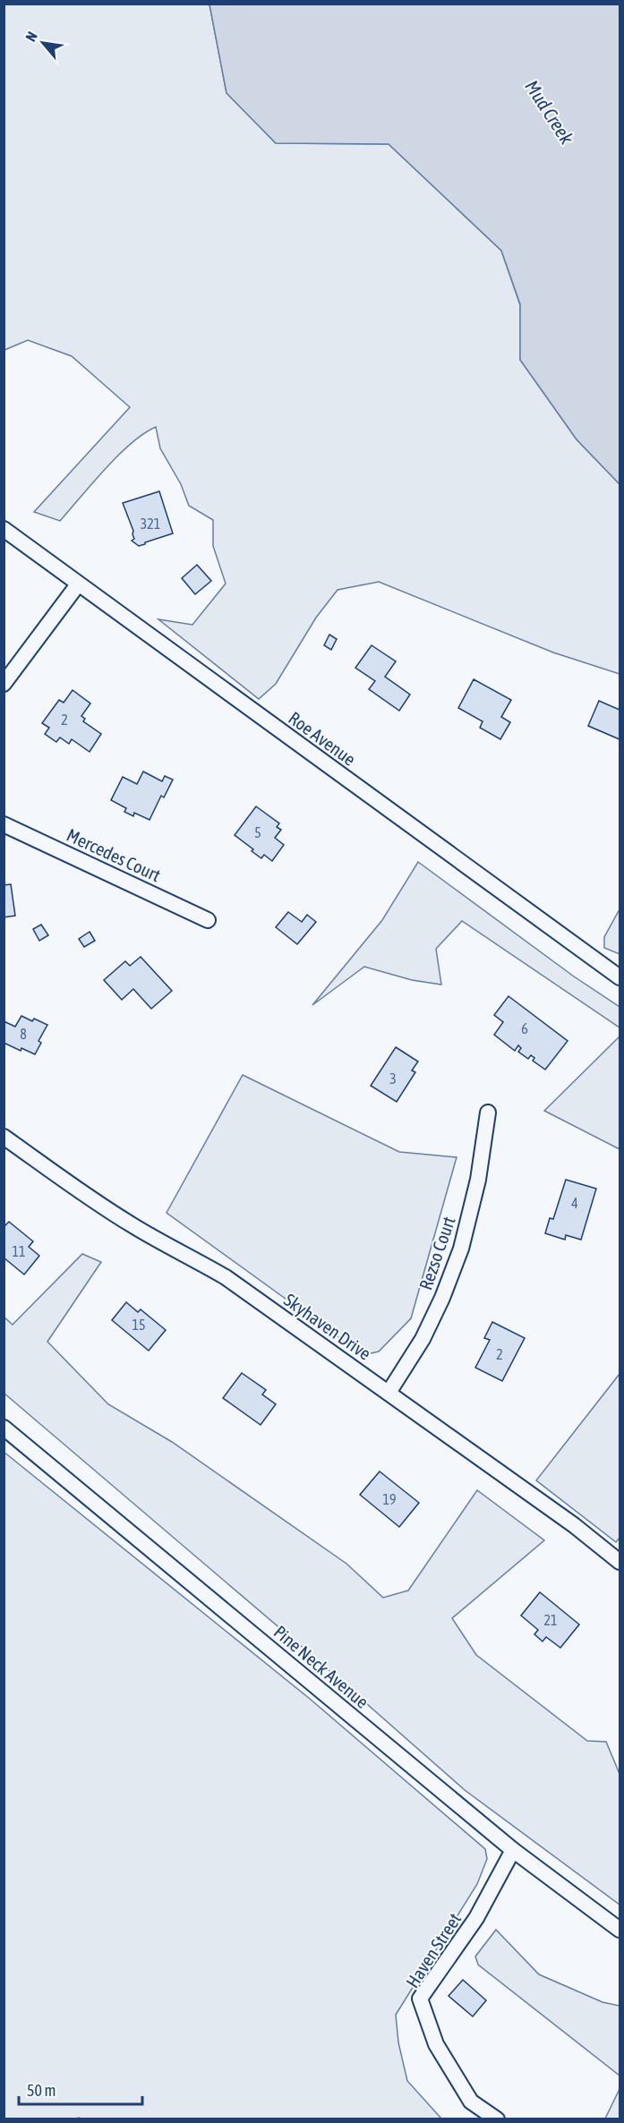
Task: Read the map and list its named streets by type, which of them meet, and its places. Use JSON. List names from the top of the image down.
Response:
{
  "streets": {
    "street": [
      "Roe Avenue",
      "Mercedes Court",
      "Rezso Court",
      "Skyhaven Drive",
      "Pine Neck Avenue",
      "Haven Street"
    ]
  },
  "crossings": [
    ["Rezso Court", "Skyhaven Drive"],
    ["Pine Neck Avenue", "Haven Street"]
  ],
  "water": ["Mud Creek"],
  "house_numbers": [
    "321",
    "2",
    "5",
    "6",
    "8",
    "3",
    "4",
    "11",
    "15",
    "2",
    "19",
    "21"
  ],
  "scale_bar": "50 m",
  "north": "top left"
}
